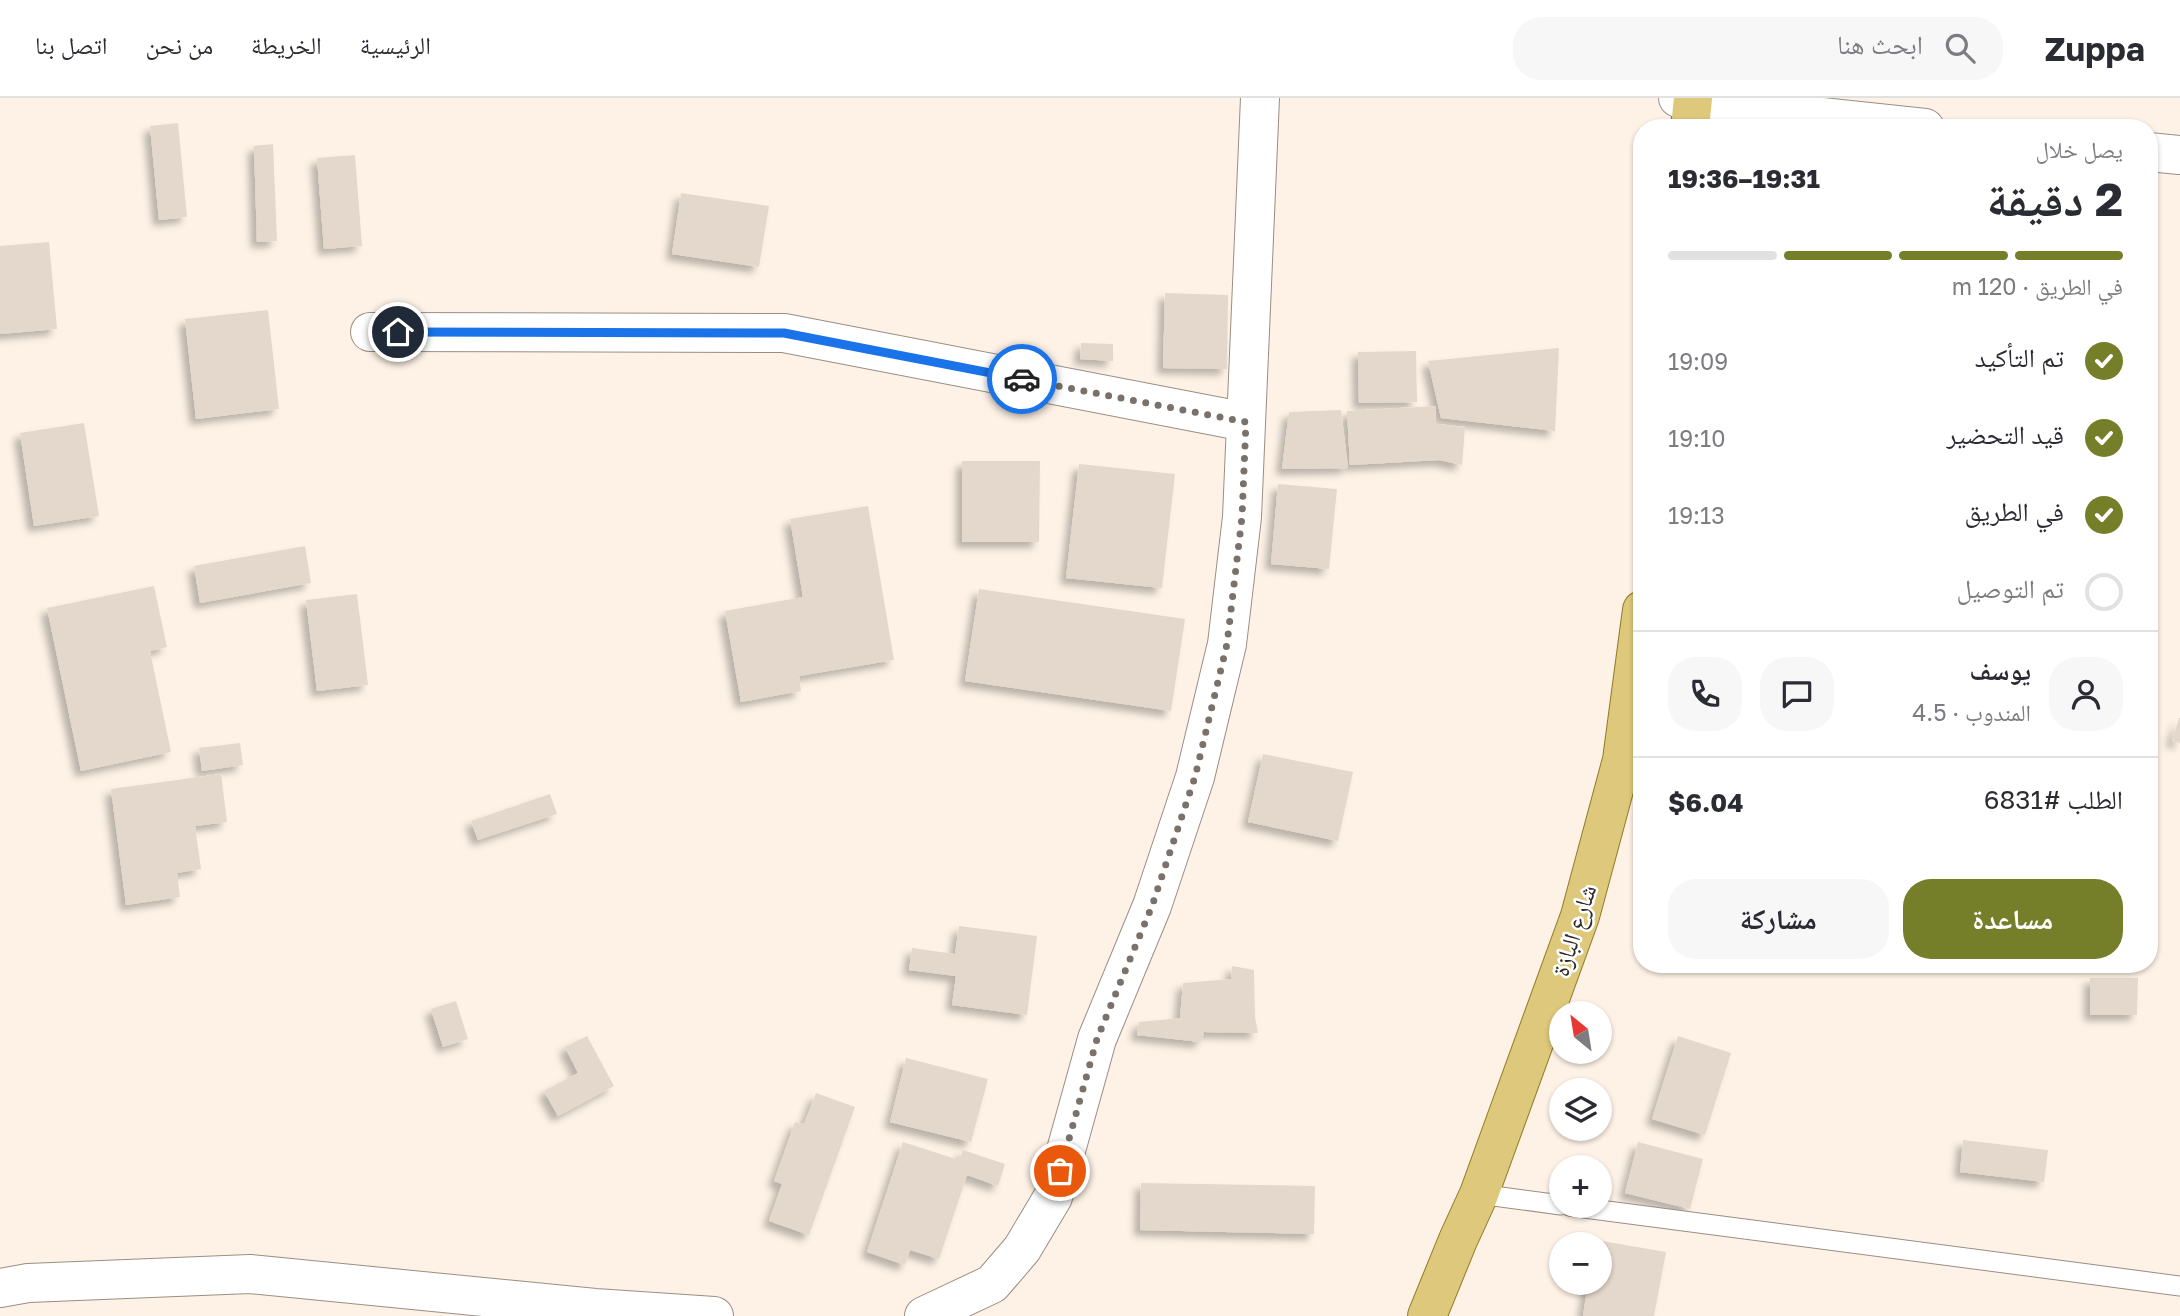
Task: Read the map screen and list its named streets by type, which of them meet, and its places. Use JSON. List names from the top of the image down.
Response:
{
  "streets": {
    "main road": ["شارع البازة"]
  },
  "north": "top left",
  "page": {
    "header": "Zuppa",
    "search": "ابحث هنا",
    "nav": [
      "الرئيسية",
      "الخريطة",
      "من نحن",
      "اتصل بنا"
    ],
    "heading": ["2 دقيقة", "يصل خلال", "19:31–19:36"],
    "panel": [
      "يوسف",
      "المندوب · 4.5",
      "الطلب #6831",
      "$6.04"
    ],
    "bar": "في الطريق · 120 m",
    "list": [
      ["تم التأكيد", "19:09"],
      ["قيد التحضير", "19:10"],
      ["في الطريق", "19:13"],
      "تم التوصيل"
    ],
    "buttons": ["مساعدة", "مشاركة"],
    "map_buttons": ["+", "−"]
  }
}
